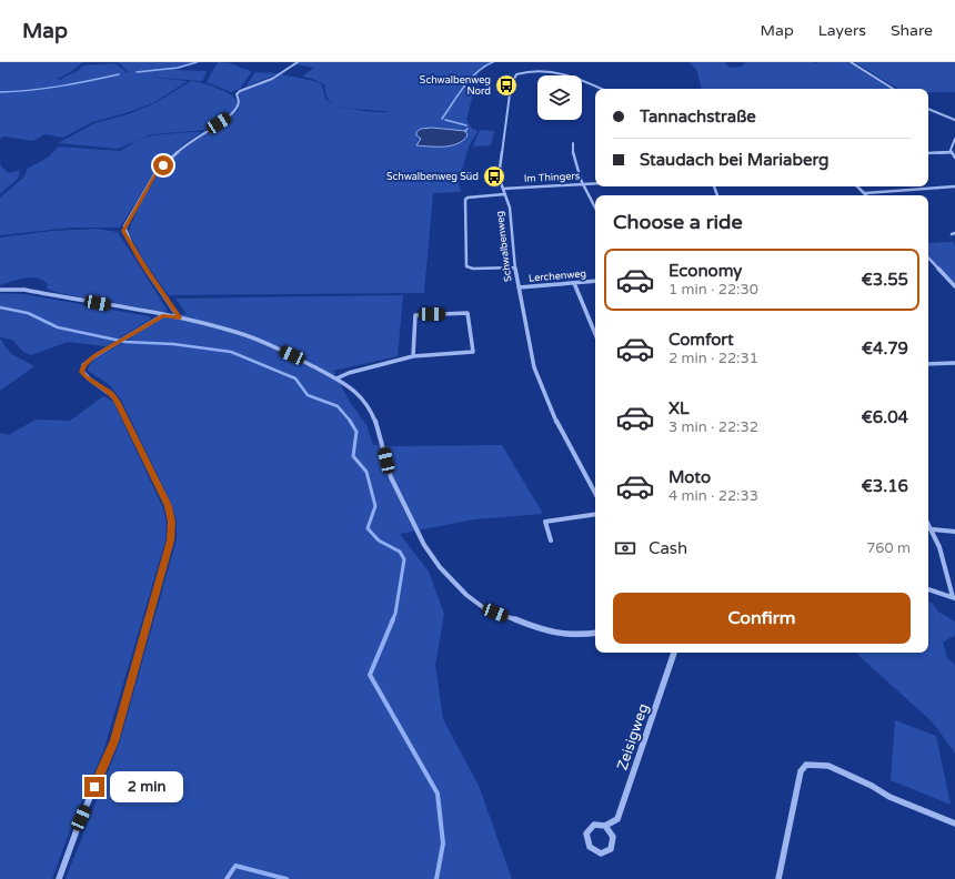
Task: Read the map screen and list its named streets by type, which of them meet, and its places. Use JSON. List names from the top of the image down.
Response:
{
  "streets": {
    "street": [
      "Im Thingers",
      "Schwalbenweg",
      "Lerchenweg",
      "Zeisigweg"
    ]
  },
  "crossings": [
    ["Im Thingers", "Schwalbenweg"],
    ["Schwalbenweg", "Lerchenweg"]
  ],
  "places": {
    "bus stop": ["Schwalbenweg Nord", "Schwalbenweg Süd"]
  },
  "page": {
    "header": "Map",
    "nav": ["Map", "Layers", "Share"],
    "banner": ["Tannachstraße", "Staudach bei Mariaberg"],
    "heading": "Choose a ride",
    "list": [
      {
        "name": "Economy",
        "note": "1 min · 22:30",
        "value": "€3.55"
      },
      {
        "name": "Comfort",
        "note": "2 min · 22:31",
        "value": "€4.79"
      },
      {
        "name": "XL",
        "note": "3 min · 22:32",
        "value": "€6.04"
      },
      {
        "name": "Moto",
        "note": "4 min · 22:33",
        "value": "€3.16"
      }
    ],
    "pay": ["Cash", "760 m"],
    "buttons": "Confirm",
    "bubble": "2 min"
  }
}
